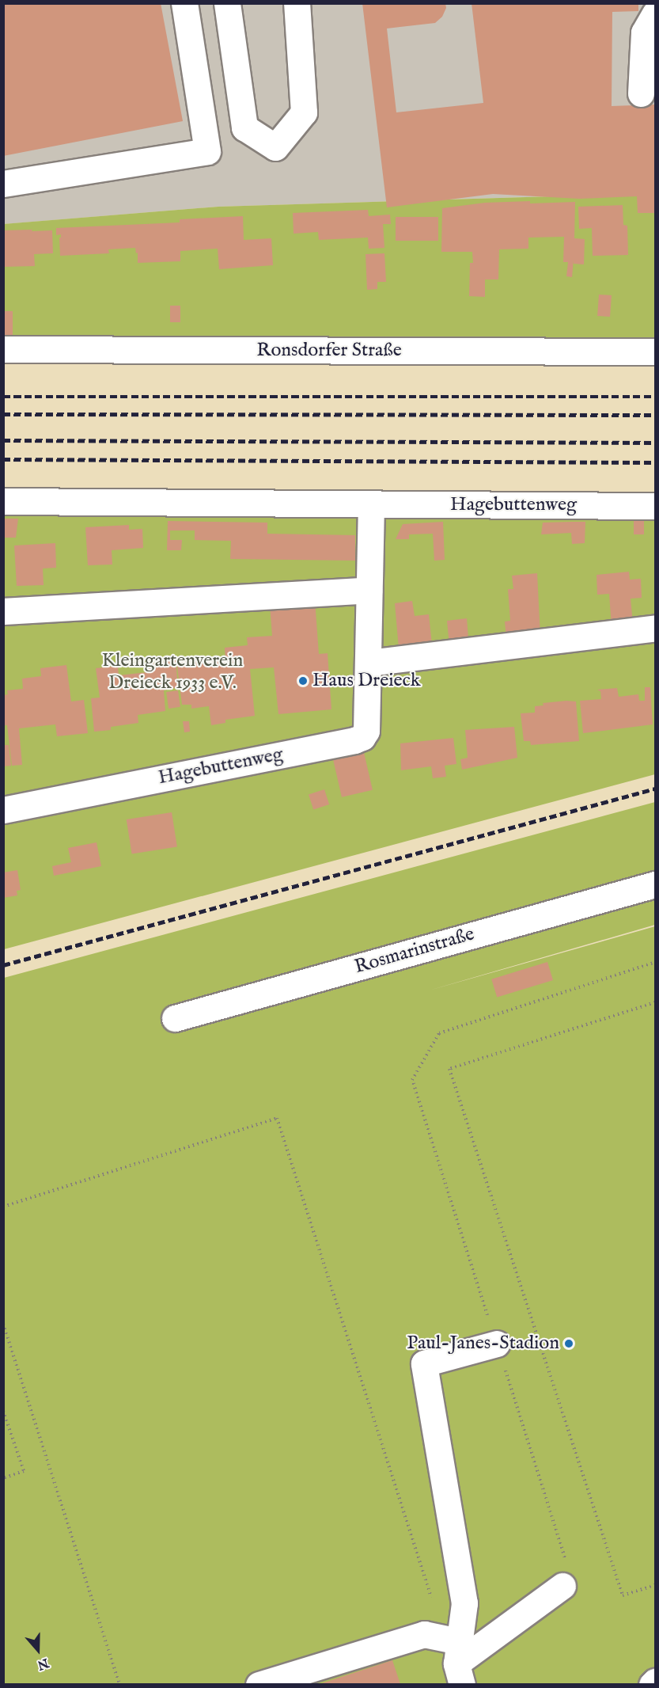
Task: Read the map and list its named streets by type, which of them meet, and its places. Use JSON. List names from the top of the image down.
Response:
{
  "streets": {
    "street": ["Ronsdorfer Straße", "Hagebuttenweg", "Rosmarinstraße"]
  },
  "parks": ["Kleingartenverein Dreieck 1933 e.V."],
  "places": ["Haus Dreieck", "Paul-Janes-Stadion"],
  "north": "bottom"
}
